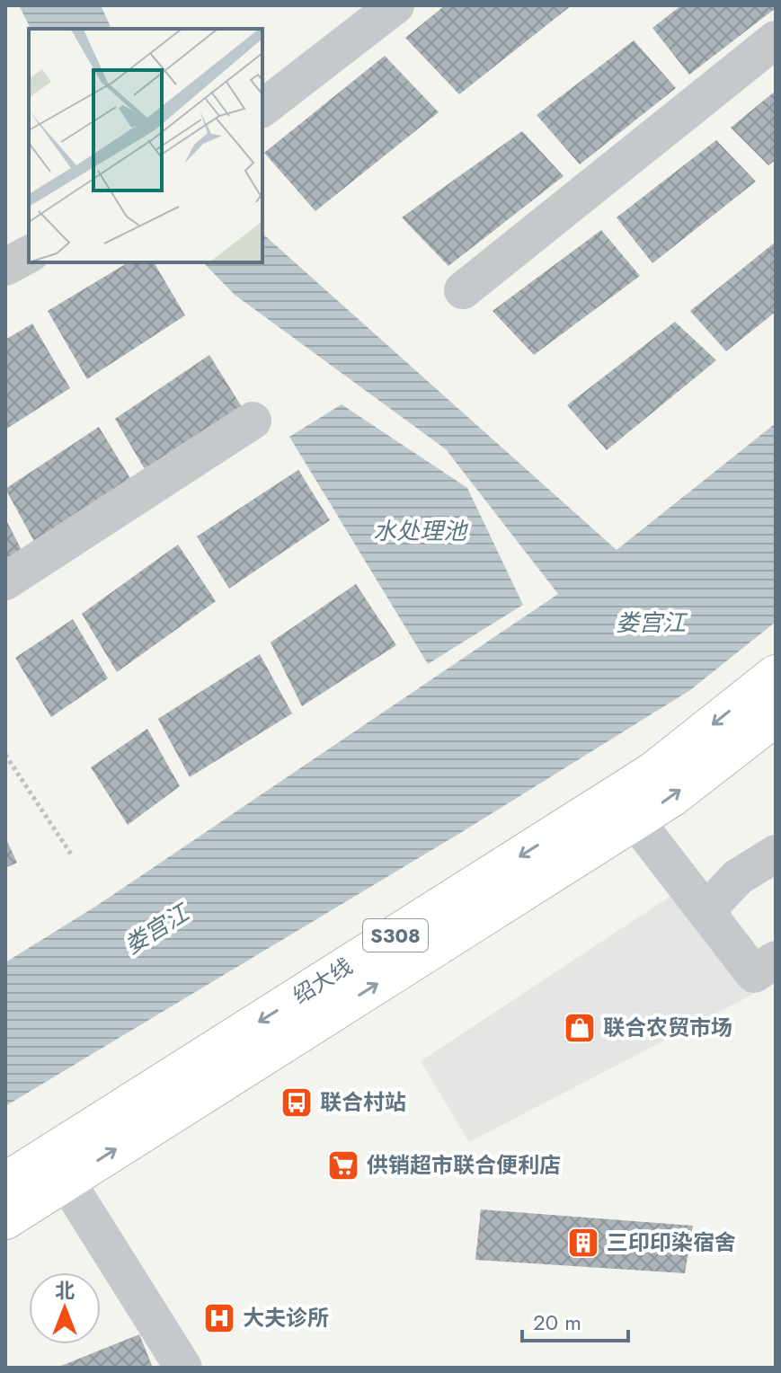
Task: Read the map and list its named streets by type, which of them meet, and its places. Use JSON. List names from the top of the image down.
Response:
{
  "streets": {
    "main road": ["S308", "绍大线"]
  },
  "water": ["水处理池", "娄宫江"],
  "places": {
    "shop": ["联合农贸市场"],
    "bus stop": ["联合村站"],
    "supermarket": ["供销超市联合便利店"],
    "building": ["三印印染宿舍"],
    "hospital": ["大夫诊所"]
  },
  "scale_bar": "20 m",
  "north": "top"
}
